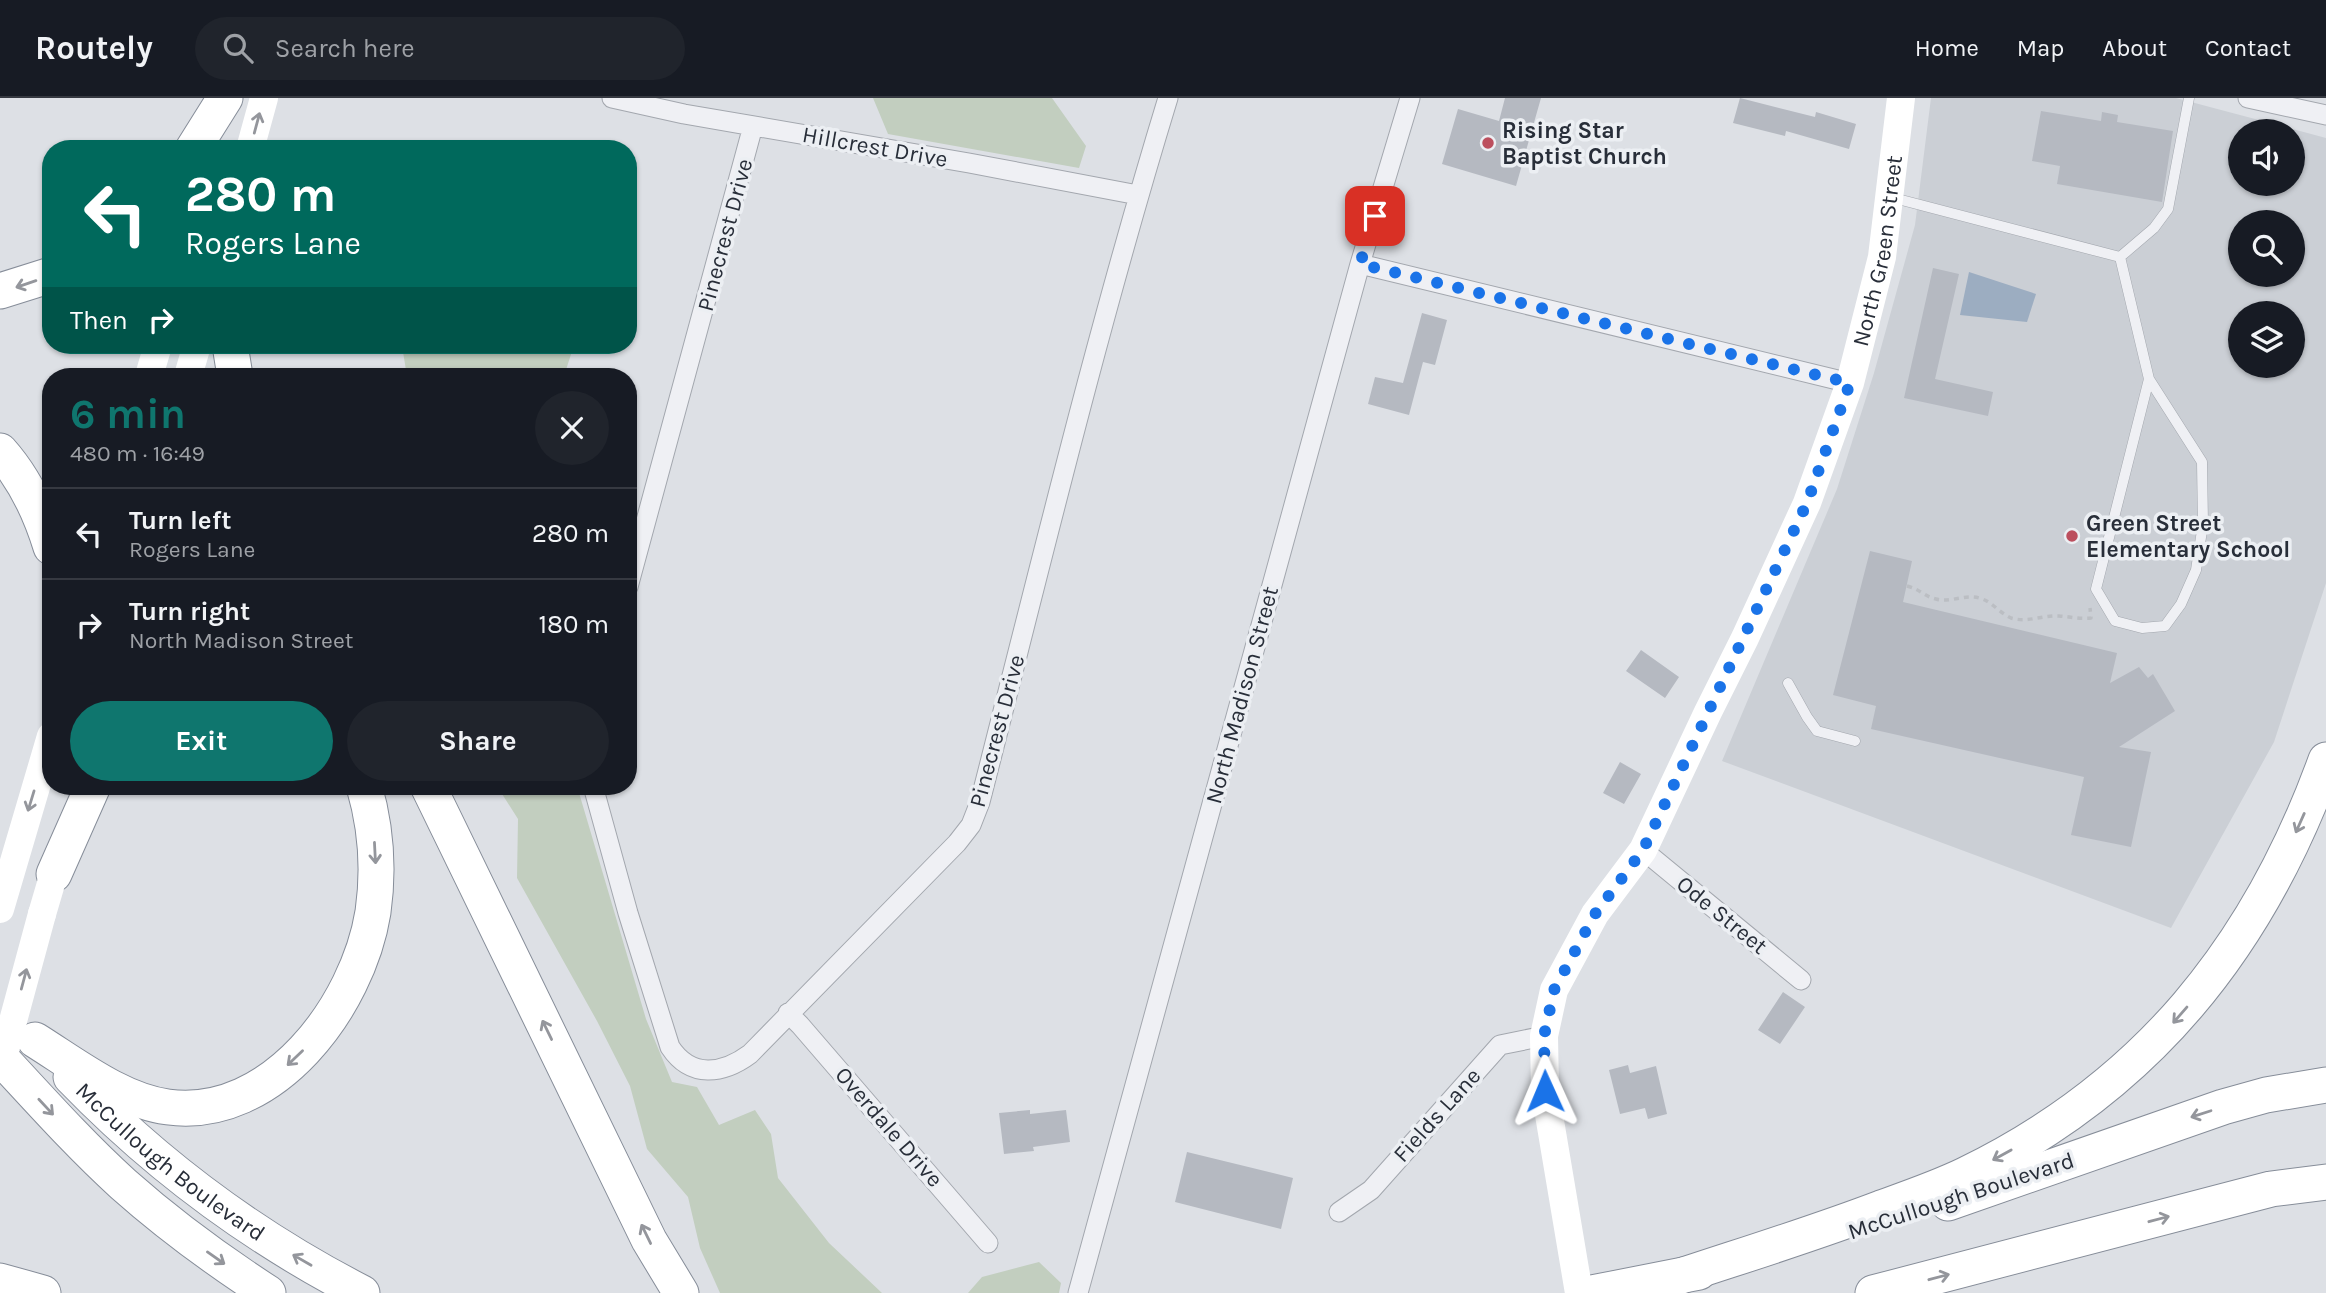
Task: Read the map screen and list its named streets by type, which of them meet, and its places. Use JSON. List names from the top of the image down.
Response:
{
  "streets": {
    "highway": ["McCullough Boulevard"],
    "street": [
      "Hillcrest Drive",
      "Pinecrest Drive",
      "North Green Street",
      "North Madison Street",
      "Ode Street",
      "Fields Lane",
      "Overdale Drive"
    ]
  },
  "crossings": [
    ["Hillcrest Drive", "Pinecrest Drive"],
    ["Pinecrest Drive", "Overdale Drive"],
    ["North Green Street", "Ode Street"],
    ["North Green Street", "Fields Lane"]
  ],
  "places": ["Rising Star Baptist Church", "Green Street Elementary School"],
  "page": {
    "header": "Routely",
    "search": "Search here",
    "nav": [
      "Home",
      "Map",
      "About",
      "Contact"
    ],
    "turn": ["280 m", "Rogers Lane"],
    "then": "Then",
    "heading": ["6 min", "480 m · 16:49"],
    "list": [
      {
        "name": "Turn left",
        "note": "Rogers Lane",
        "value": "280 m"
      },
      {
        "name": "Turn right",
        "note": "North Madison Street",
        "value": "180 m"
      }
    ],
    "buttons": ["Exit", "Share"]
  }
}
